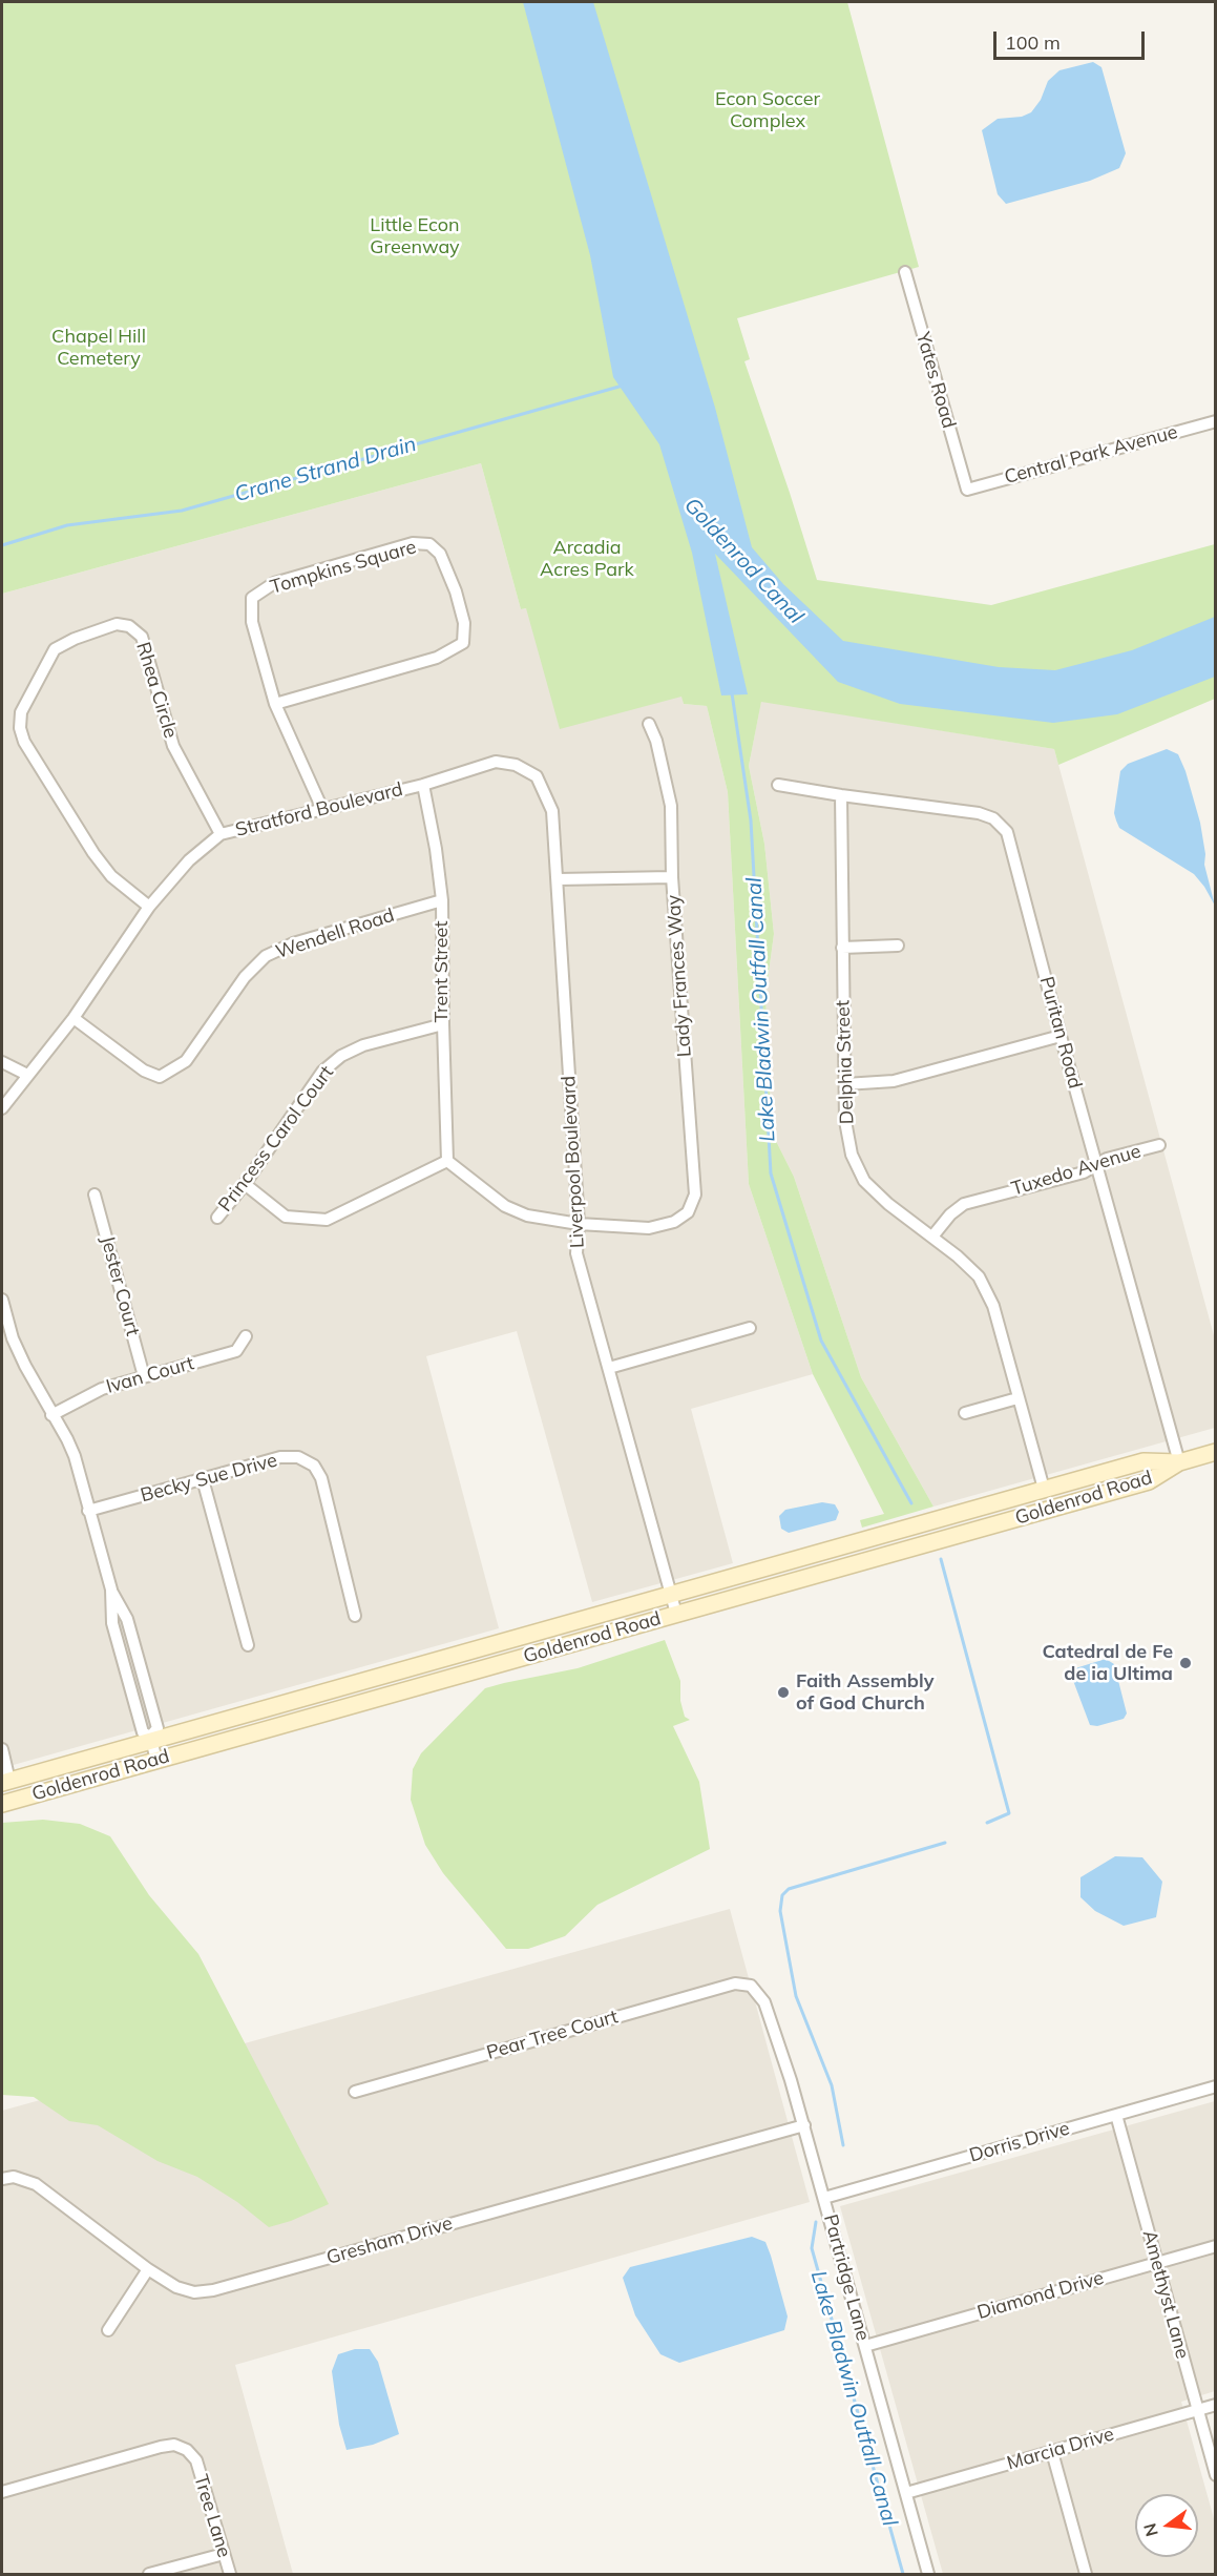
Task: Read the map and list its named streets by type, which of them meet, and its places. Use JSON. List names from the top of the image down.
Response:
{
  "streets": {
    "main road": ["Goldenrod Road"],
    "street": [
      "Yates Road",
      "Central Park Avenue",
      "Tompkins Square",
      "Rhea Circle",
      "Stratford Boulevard",
      "Wendell Road",
      "Trent Street",
      "Lady Frances Way",
      "Puritan Road",
      "Delphia Street",
      "Princess Carol Court",
      "Liverpool Boulevard",
      "Tuxedo Avenue",
      "Jester Court",
      "Ivan Court",
      "Becky Sue Drive",
      "Pear Tree Court",
      "Dorris Drive",
      "Gresham Drive",
      "Partridge Lane",
      "Amethyst Lane",
      "Diamond Drive",
      "Marcia Drive",
      "Tree Lane"
    ]
  },
  "crossings": [
    ["Yates Road", "Central Park Avenue"],
    ["Tompkins Square", "Stratford Boulevard"],
    ["Rhea Circle", "Stratford Boulevard"],
    ["Stratford Boulevard", "Wendell Road"],
    ["Stratford Boulevard", "Trent Street"],
    ["Stratford Boulevard", "Liverpool Boulevard"],
    ["Wendell Road", "Trent Street"],
    ["Trent Street", "Princess Carol Court"],
    ["Lady Frances Way", "Liverpool Boulevard"],
    ["Puritan Road", "Delphia Street"],
    ["Puritan Road", "Tuxedo Avenue"],
    ["Puritan Road", "Goldenrod Road"],
    ["Delphia Street", "Tuxedo Avenue"],
    ["Delphia Street", "Goldenrod Road"],
    ["Liverpool Boulevard", "Goldenrod Road"],
    ["Jester Court", "Ivan Court"],
    ["Pear Tree Court", "Partridge Lane"],
    ["Dorris Drive", "Partridge Lane"],
    ["Dorris Drive", "Amethyst Lane"],
    ["Gresham Drive", "Partridge Lane"],
    ["Partridge Lane", "Diamond Drive"],
    ["Partridge Lane", "Marcia Drive"],
    ["Amethyst Lane", "Diamond Drive"],
    ["Amethyst Lane", "Marcia Drive"]
  ],
  "water": ["Crane Strand Drain", "Goldenrod Canal", "Lake Bladwin Outfall Canal"],
  "parks": [
    "Econ Soccer Complex",
    "Little Econ Greenway",
    "Chapel Hill Cemetery",
    "Arcadia Acres Park"
  ],
  "places": ["Catedral de Fe de ia Ultima", "Faith Assembly of God Church"],
  "scale_bar": "100 m",
  "north": "left"
}
